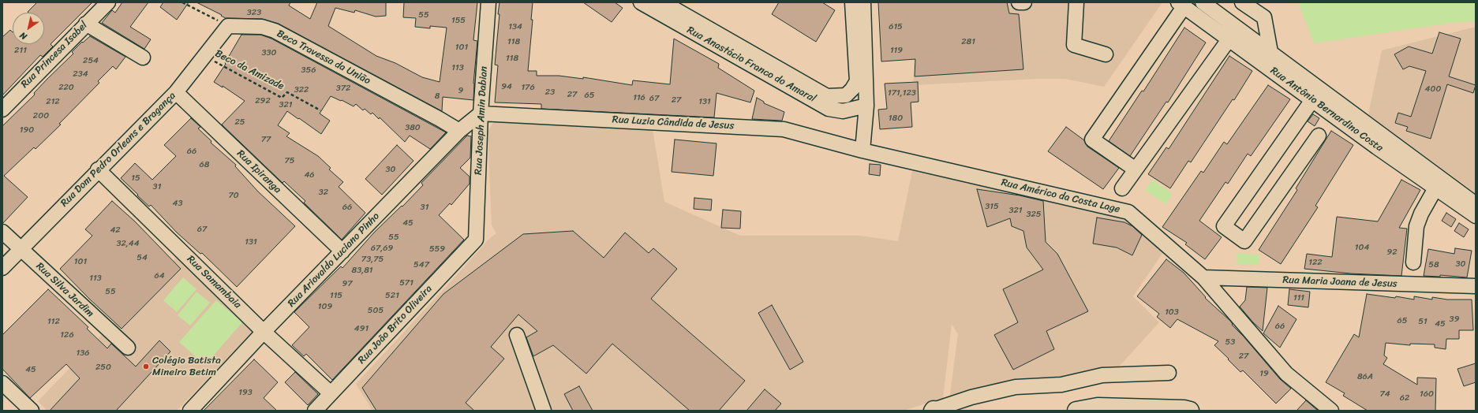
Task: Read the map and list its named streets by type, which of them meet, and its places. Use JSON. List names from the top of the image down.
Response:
{
  "streets": {
    "street": [
      "Rua Princesa Isabel",
      "Beco Travessa da União",
      "Rua Anastácio Franco do Amaral",
      "Rua Antônio Bernardino Costa",
      "Rua Joseph Amin Dabian",
      "Rua Luzia Cândida de Jesus",
      "Rua Dom Pedro Orleans e Bragança",
      "Rua Ipiranga",
      "Rua Américo da Costa Lage",
      "Rua Ariovaldo Luciano Pinho",
      "Rua Samambaia",
      "Rua Maria Joana de Jesus",
      "Rua Silva Jardim",
      "Rua João Brito Oliveira"
    ],
    "path": ["Beco da Amizade"]
  },
  "crossings": [
    ["Beco Travessa da União", "Rua Dom Pedro Orleans e Bragança"],
    ["Beco Travessa da União", "Rua Ariovaldo Luciano Pinho"],
    ["Beco da Amizade", "Rua Dom Pedro Orleans e Bragança"],
    ["Rua Joseph Amin Dabian", "Rua Luzia Cândida de Jesus"],
    ["Rua Joseph Amin Dabian", "Rua Ariovaldo Luciano Pinho"],
    ["Rua Joseph Amin Dabian", "Rua João Brito Oliveira"],
    ["Rua Luzia Cândida de Jesus", "Rua Américo da Costa Lage"],
    ["Rua Luzia Cândida de Jesus", "Rua Ariovaldo Luciano Pinho"],
    ["Rua Dom Pedro Orleans e Bragança", "Rua Ipiranga"],
    ["Rua Dom Pedro Orleans e Bragança", "Rua Samambaia"],
    ["Rua Dom Pedro Orleans e Bragança", "Rua Silva Jardim"],
    ["Rua Ipiranga", "Rua Ariovaldo Luciano Pinho"],
    ["Rua Américo da Costa Lage", "Rua Maria Joana de Jesus"],
    ["Rua Ariovaldo Luciano Pinho", "Rua Samambaia"],
    ["Rua Samambaia", "Rua João Brito Oliveira"]
  ],
  "places": ["Colégio Batista Mineiro Betim"],
  "house_numbers": [
    "323",
    "55",
    "155",
    "134",
    "615",
    "118",
    "281",
    "101",
    "211",
    "119",
    "330",
    "118",
    "254",
    "113",
    "356",
    "234",
    "94",
    "220",
    "176",
    "372",
    "400",
    "322",
    "9",
    "23",
    "171,123",
    "27",
    "65",
    "8",
    "116",
    "67",
    "27",
    "292",
    "212",
    "131",
    "321",
    "200",
    "180",
    "25",
    "380",
    "190",
    "77",
    "66",
    "75",
    "68",
    "30",
    "46",
    "15",
    "31",
    "32",
    "70",
    "43",
    "315",
    "66",
    "31",
    "321",
    "325",
    "45",
    "67",
    "42",
    "55",
    "131",
    "32,44",
    "104",
    "67,69",
    "559",
    "92",
    "54",
    "73,75",
    "101",
    "122",
    "30",
    "547",
    "58",
    "83,81",
    "64",
    "113",
    "571",
    "97",
    "55",
    "115",
    "521",
    "111",
    "109",
    "505",
    "103",
    "39",
    "65",
    "112",
    "51",
    "45",
    "66",
    "491",
    "126",
    "53",
    "136",
    "27",
    "250",
    "45",
    "19",
    "86A",
    "193",
    "74",
    "160",
    "62"
  ],
  "north": "bottom left"
}
